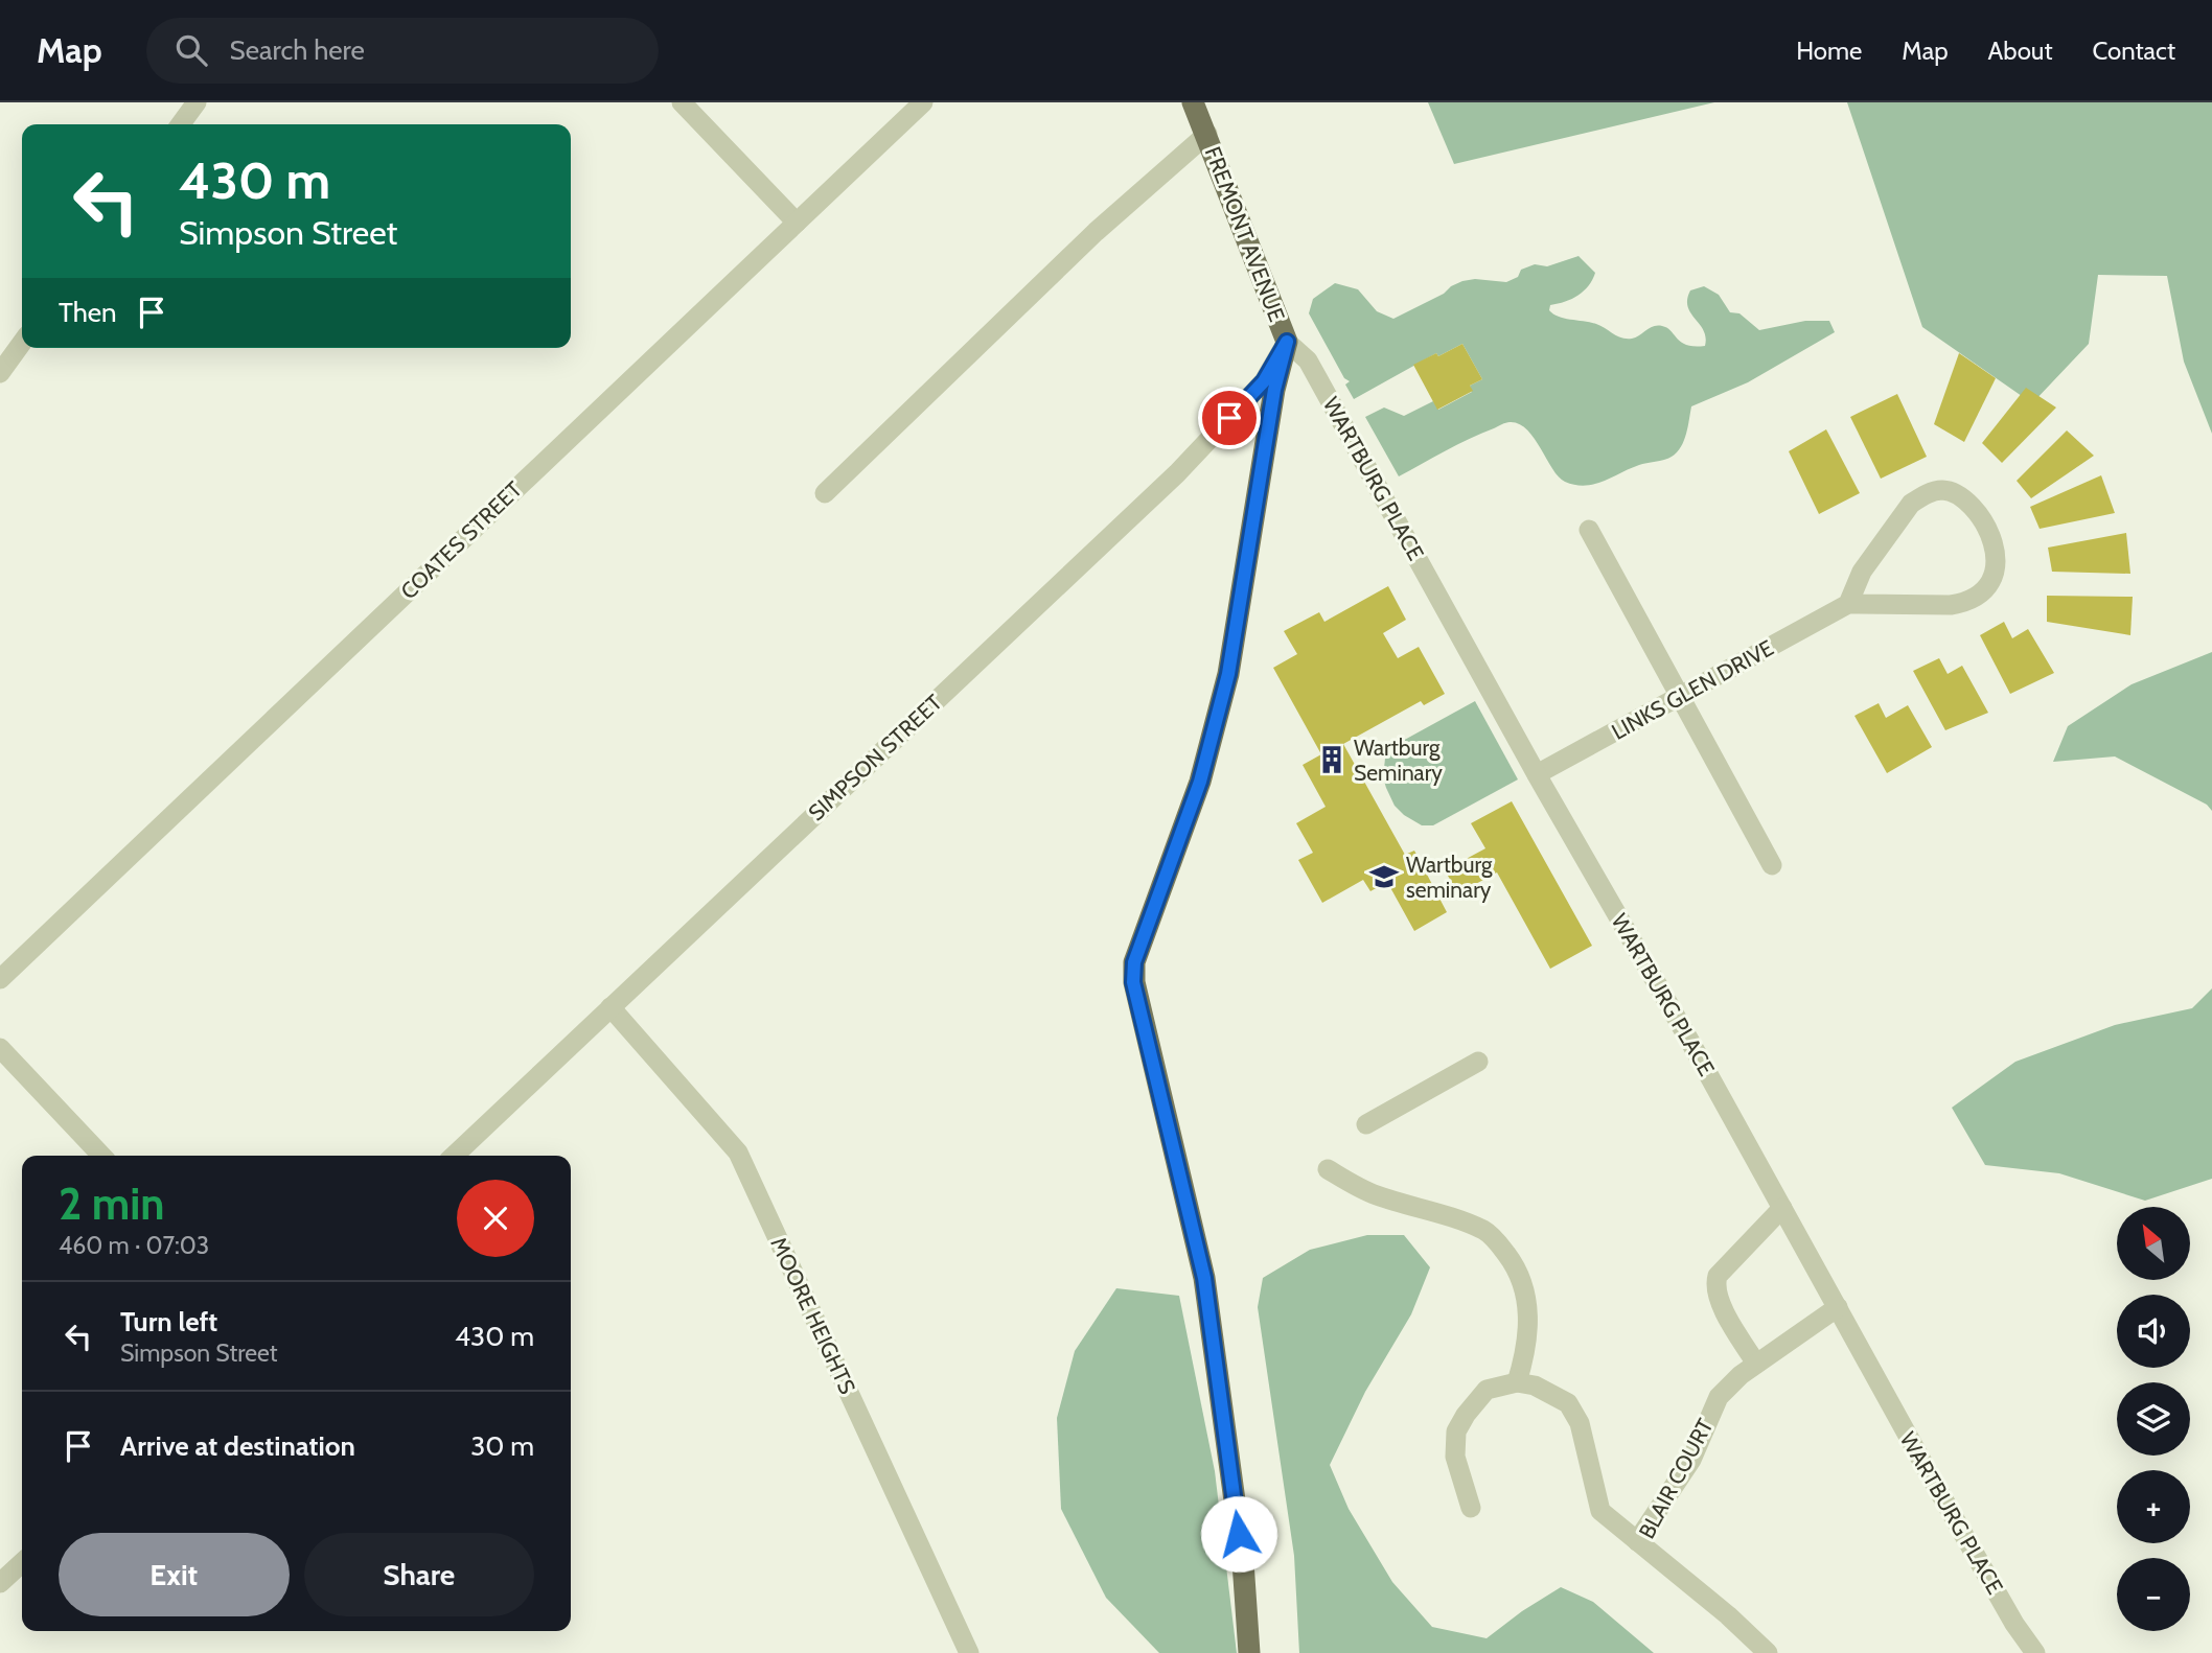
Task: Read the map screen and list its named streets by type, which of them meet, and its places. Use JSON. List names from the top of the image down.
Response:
{
  "streets": {
    "main road": ["FREMONT AVENUE"],
    "street": [
      "WARTBURG PLACE",
      "COATES STREET",
      "LINKS GLEN DRIVE",
      "SIMPSON STREET",
      "MOORE HEIGHTS",
      "BLAIR COURT"
    ]
  },
  "crossings": [
    ["FREMONT AVENUE", "WARTBURG PLACE"],
    ["FREMONT AVENUE", "SIMPSON STREET"],
    ["WARTBURG PLACE", "LINKS GLEN DRIVE"],
    ["WARTBURG PLACE", "SIMPSON STREET"],
    ["WARTBURG PLACE", "BLAIR COURT"],
    ["SIMPSON STREET", "MOORE HEIGHTS"]
  ],
  "places": {
    "building": ["Wartburg Seminary"],
    "school or university": ["Wartburg seminary"]
  },
  "north": "top left",
  "page": {
    "header": "Map",
    "search": "Search here",
    "nav": [
      "Home",
      "Map",
      "About",
      "Contact"
    ],
    "turn": ["430 m", "Simpson Street"],
    "then": "Then",
    "heading": ["2 min", "460 m · 07:03"],
    "map_buttons": ["+", "−"],
    "list": [
      {
        "name": "Turn left",
        "note": "Simpson Street",
        "value": "430 m"
      },
      {
        "name": "Arrive at destination",
        "value": "30 m"
      }
    ],
    "buttons": ["Exit", "Share"]
  }
}
